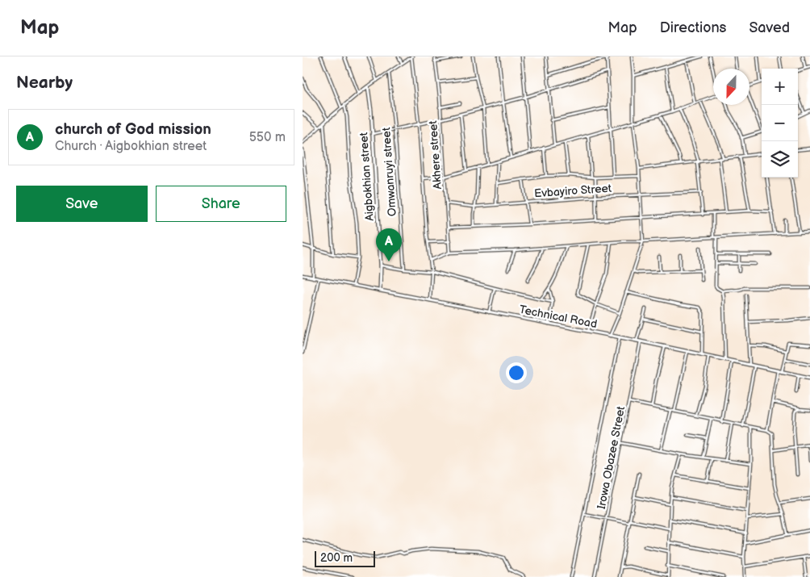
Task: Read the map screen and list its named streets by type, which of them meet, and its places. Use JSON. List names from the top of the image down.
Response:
{
  "streets": {
    "street": [
      "Akhere street",
      "Omwanruyi street",
      "Aigbokhian street",
      "Evbayiro Street",
      "Technical Road",
      "Irowa Obazee Street"
    ]
  },
  "crossings": [
    ["Akhere street", "Evbayiro Street"],
    ["Aigbokhian street", "Technical Road"],
    ["Technical Road", "Irowa Obazee Street"]
  ],
  "scale_bar": "200 m",
  "north": "bottom",
  "page": {
    "header": "Map",
    "nav": ["Map", "Directions", "Saved"],
    "heading": "Nearby",
    "map_buttons": ["+", "−"],
    "list": [
      {
        "mark": "A",
        "name": "church of God mission",
        "note": "Church · Aigbokhian street",
        "value": "550 m"
      }
    ],
    "buttons": ["Save", "Share"],
    "pins": "A",
    "scale": "200 m"
  }
}
